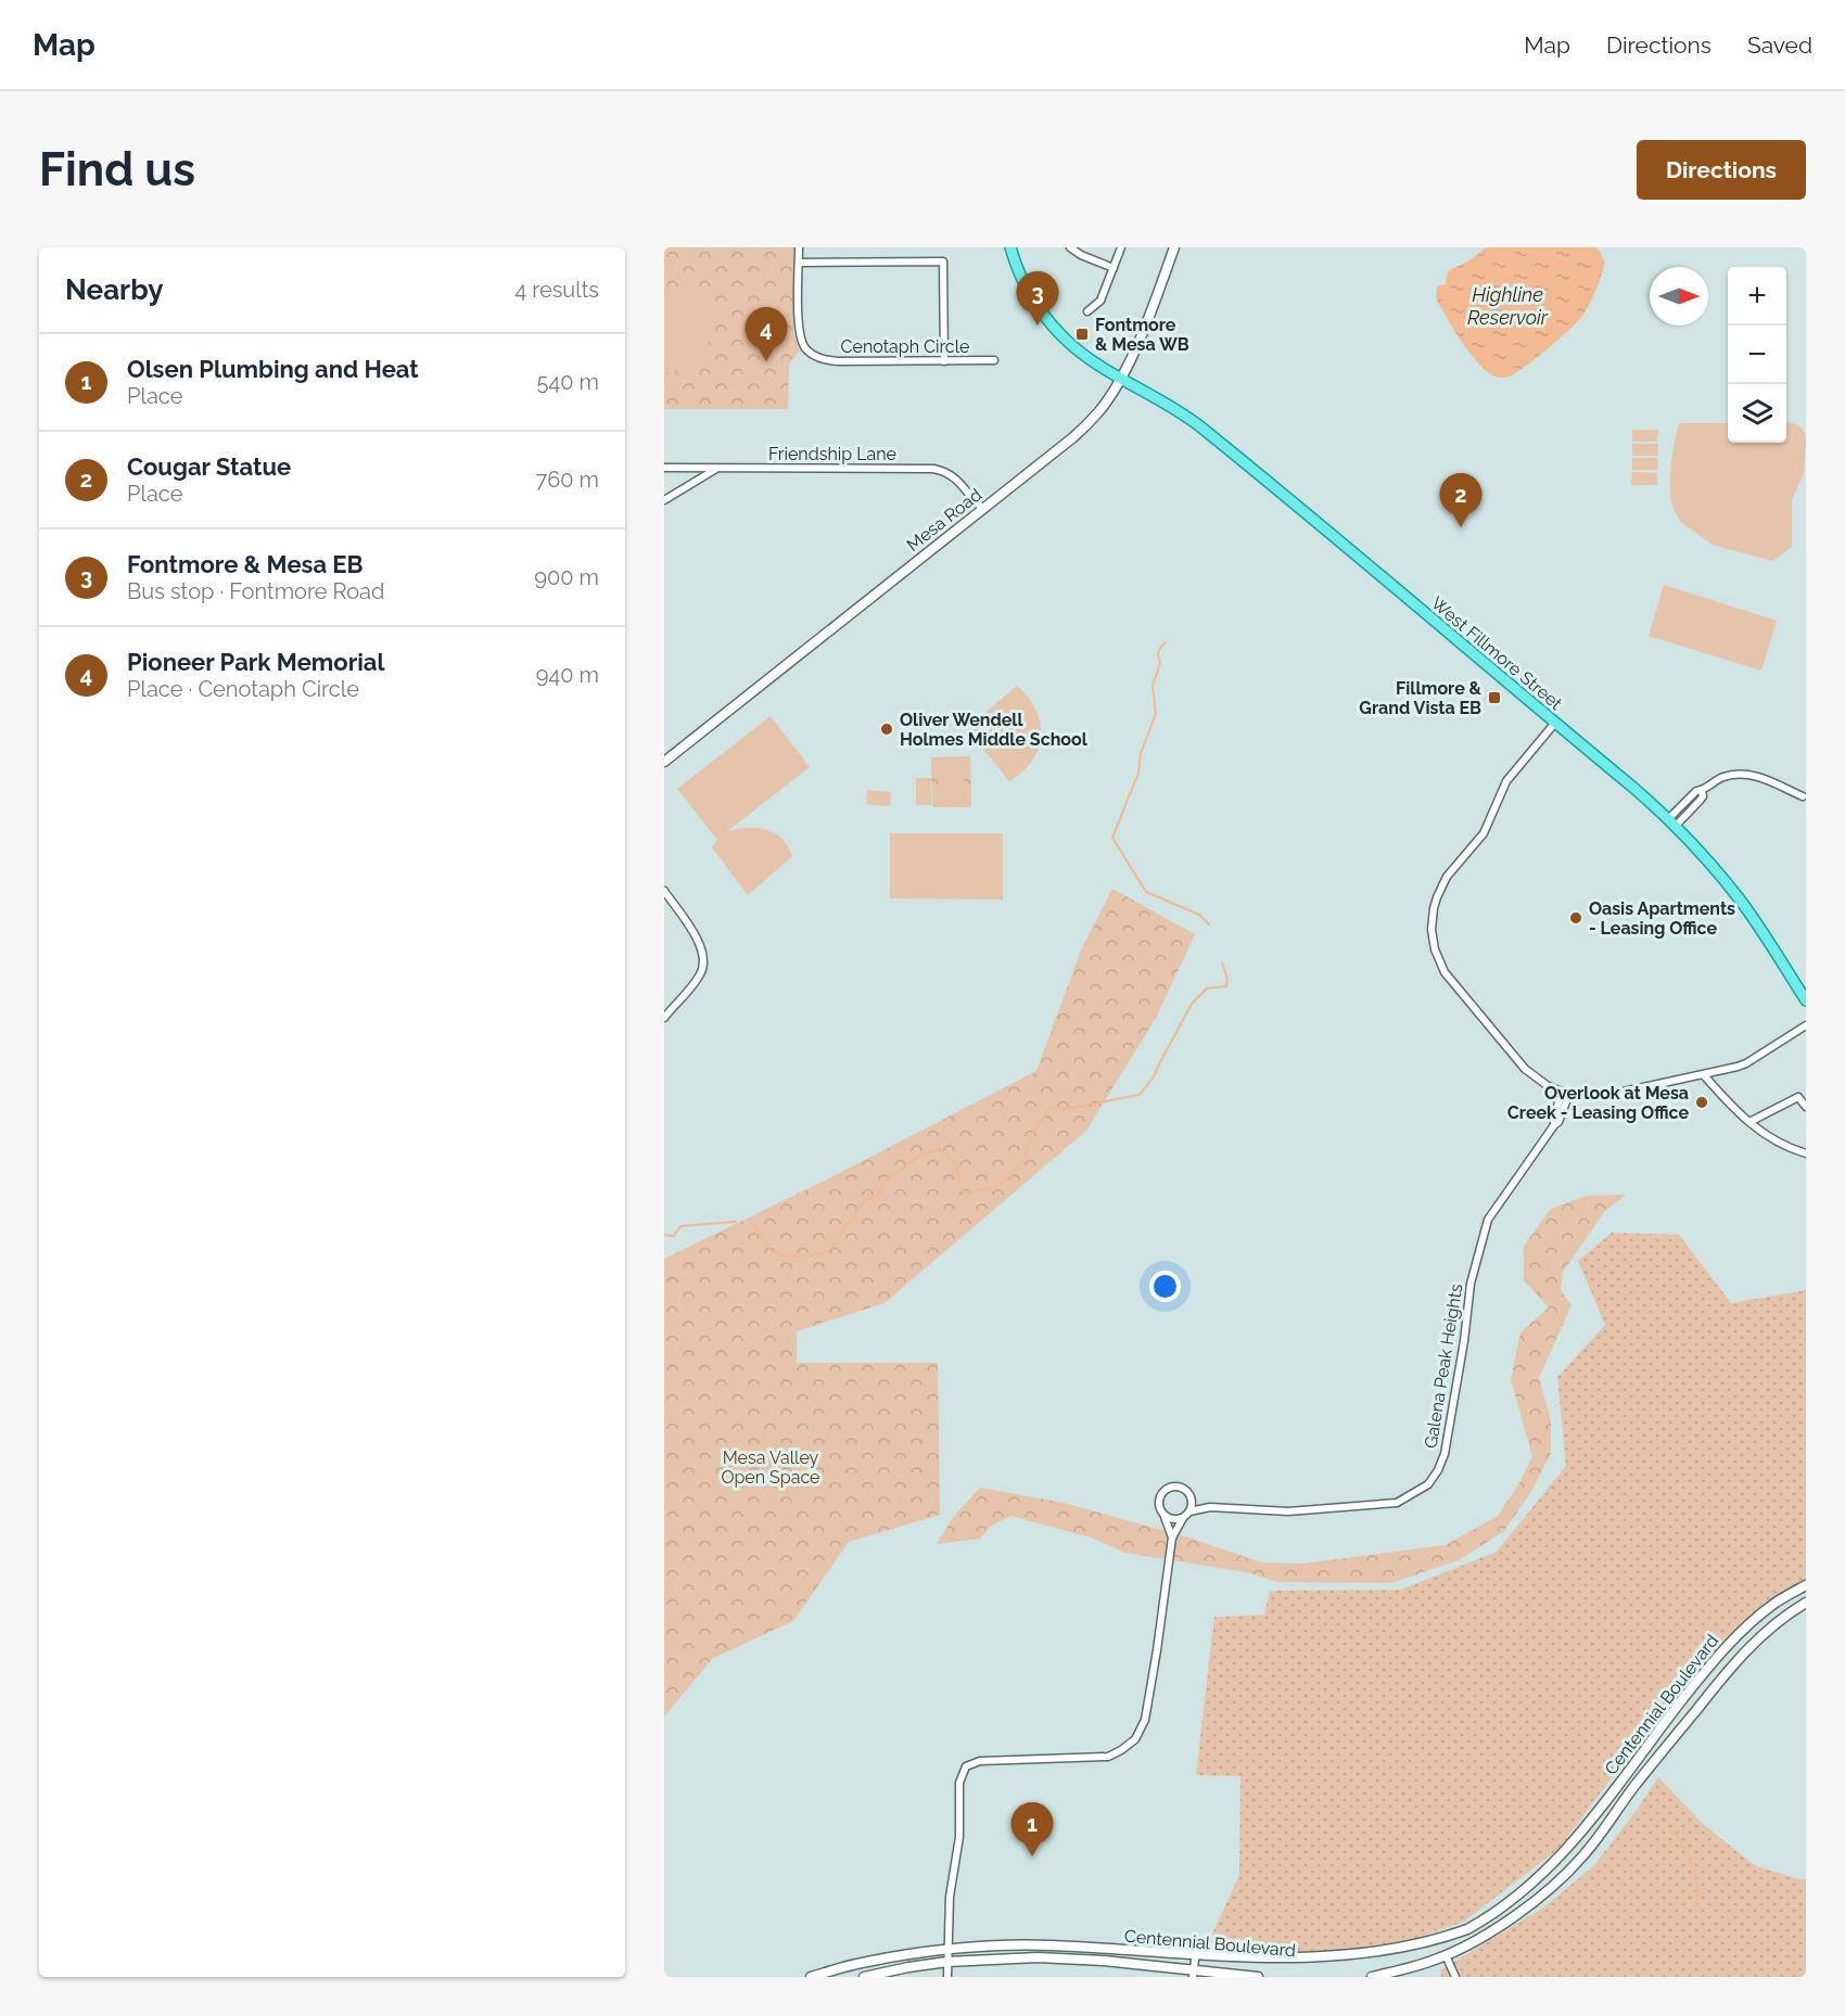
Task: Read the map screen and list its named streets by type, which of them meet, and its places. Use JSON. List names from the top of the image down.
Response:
{
  "streets": {
    "main road": ["Mesa Road", "West Fillmore Street", "Centennial Boulevard"],
    "street": ["Cenotaph Circle", "Friendship Lane", "Galena Peak Heights"]
  },
  "crossings": [
    ["Friendship Lane", "Mesa Road"],
    ["Mesa Road", "West Fillmore Street"]
  ],
  "water": ["Highline Reservoir"],
  "parks": ["Mesa Valley Open Space"],
  "places": {
    "transit": ["Fontmore & Mesa WB", "Fillmore & Grand Vista EB"],
    "other": ["Oliver Wendell Holmes Middle School", "Oasis Apartments - Leasing Office", "Overlook at Mesa Creek - Leasing Office"]
  },
  "north": "right",
  "page": {
    "header": "Map",
    "nav": ["Map", "Directions", "Saved"],
    "buttons": "Directions",
    "title": "Find us",
    "heading": ["Nearby", "4 results"],
    "map_buttons": ["+", "−"],
    "pins": [
      "3",
      "4",
      "2",
      "1"
    ],
    "list": [
      {
        "mark": "1",
        "name": "Olsen Plumbing and Heat",
        "note": "Place",
        "value": "540 m"
      },
      {
        "mark": "2",
        "name": "Cougar Statue",
        "note": "Place",
        "value": "760 m"
      },
      {
        "mark": "3",
        "name": "Fontmore & Mesa EB",
        "note": "Bus stop · Fontmore Road",
        "value": "900 m"
      },
      {
        "mark": "4",
        "name": "Pioneer Park Memorial",
        "note": "Place · Cenotaph Circle",
        "value": "940 m"
      }
    ]
  }
}
